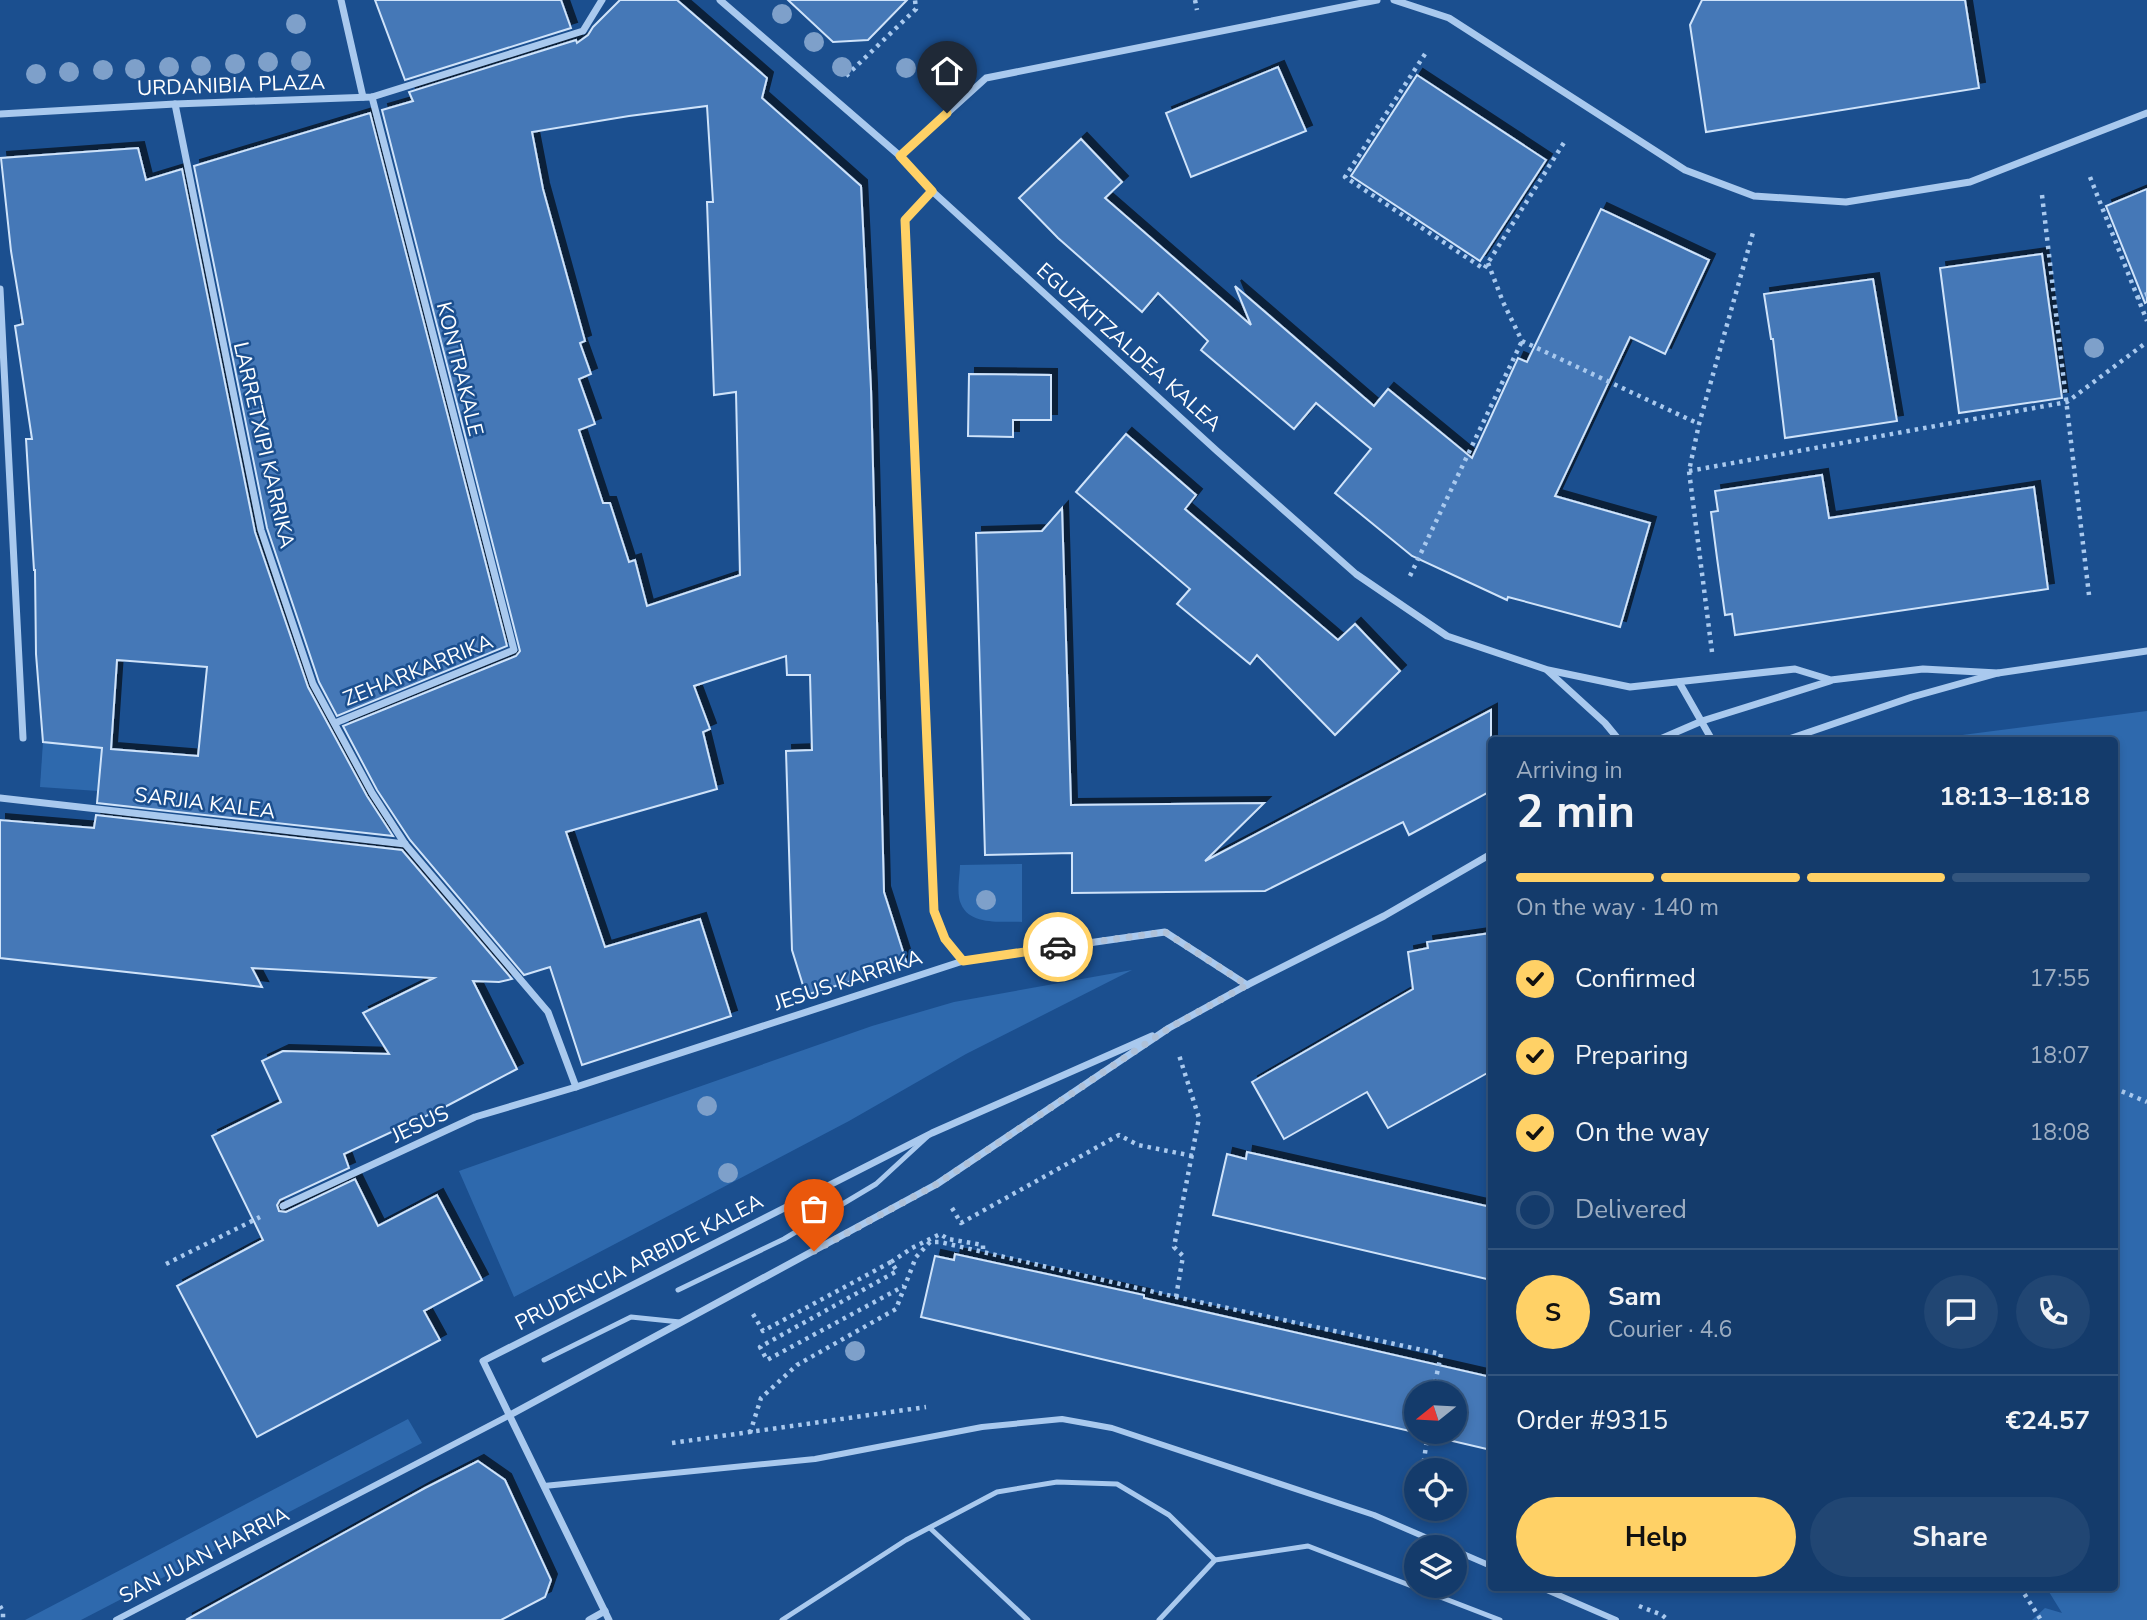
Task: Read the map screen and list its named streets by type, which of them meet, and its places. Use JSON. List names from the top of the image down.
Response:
{
  "streets": {
    "street": [
      "URDANIBIA PLAZA",
      "EGUZKITZALDEA KALEA",
      "KONTRAKALE",
      "LARRETXIPI KARRIKA",
      "ZEHARKARRIKA",
      "SARJIA KALEA",
      "JESUS KARRIKA",
      "JESUS",
      "PRUDENCIA ARBIDE KALEA",
      "SAN JUAN HARRIA"
    ]
  },
  "crossings": [
    ["URDANIBIA PLAZA", "KONTRAKALE"],
    ["URDANIBIA PLAZA", "LARRETXIPI KARRIKA"],
    ["KONTRAKALE", "ZEHARKARRIKA"],
    ["LARRETXIPI KARRIKA", "ZEHARKARRIKA"],
    ["LARRETXIPI KARRIKA", "SARJIA KALEA"],
    ["LARRETXIPI KARRIKA", "JESUS KARRIKA"],
    ["LARRETXIPI KARRIKA", "JESUS"],
    ["JESUS KARRIKA", "JESUS"],
    ["JESUS KARRIKA", "PRUDENCIA ARBIDE KALEA"],
    ["PRUDENCIA ARBIDE KALEA", "SAN JUAN HARRIA"]
  ],
  "north": "left",
  "page": {
    "heading": ["2 min", "Arriving in", "18:13–18:18"],
    "panel": [
      "Sam",
      "Courier · 4.6",
      "Order #9315",
      "€24.57"
    ],
    "bar": "On the way · 140 m",
    "list": [
      ["Confirmed", "17:55"],
      ["Preparing", "18:07"],
      ["On the way", "18:08"],
      "Delivered"
    ],
    "round": "S",
    "buttons": ["Help", "Share"]
  }
}
